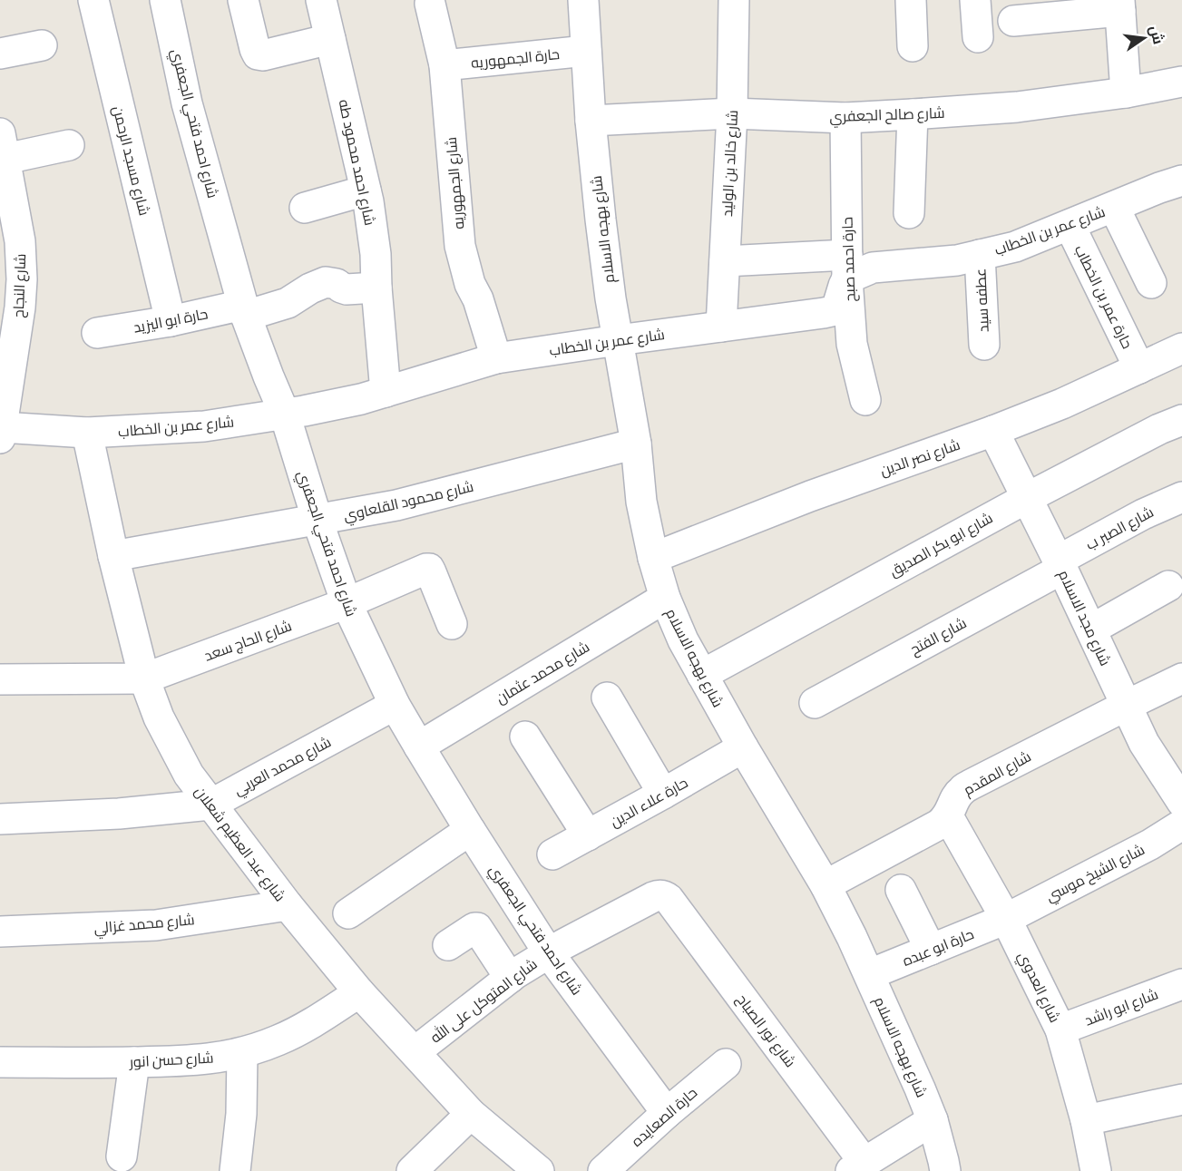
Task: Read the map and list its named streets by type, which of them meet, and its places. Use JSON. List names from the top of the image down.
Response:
{
  "streets": {
    "street": [
      "حارة الجمهوريه",
      "شارع صالح الجعفري",
      "شارع احمد فتحي الجعفري",
      "شارع مسجد الرحمن",
      "شارع احمد محمود طه",
      "شارع خالد بن الوليد",
      "شارع الجمهوريه",
      "شارع بهجه الاسلام",
      "شارع عمر بن الخطاب",
      "حارة احمد صبح",
      "شارع النجاح",
      "حارة عمر بن الخطاب",
      "عطفه سيد",
      "حارة ابو اليزيد",
      "شارع نصر الدين",
      "شارع محمود القلعاوي",
      "شارع الصبر ب",
      "شارع ابو بكر الصديق",
      "شارع مجد الاسلام",
      "شارع الفتح",
      "شارع الحاج سعد",
      "شارع محمد عثمان",
      "شارع محمد العربي",
      "شارع المقدم",
      "حارة علاء الدين",
      "شارع عبد العظيم شعلان",
      "شارع الشيخ موسي",
      "شارع محمد غزالي",
      "حارة ابو عبده",
      "شارع العدوي",
      "شارع المتوكل على الله",
      "شارع ابو راشد",
      "شارع نور الصباح",
      "شارع حسن انور",
      "حارة الصعايده"
    ]
  },
  "crossings": [
    ["حارة الجمهوريه", "شارع الجمهوريه"],
    ["حارة الجمهوريه", "شارع بهجه الاسلام"],
    ["شارع صالح الجعفري", "شارع خالد بن الوليد"],
    ["شارع صالح الجعفري", "شارع بهجه الاسلام"],
    ["شارع صالح الجعفري", "حارة احمد صبح"],
    ["شارع احمد فتحي الجعفري", "شارع عمر بن الخطاب"],
    ["شارع احمد فتحي الجعفري", "حارة ابو اليزيد"],
    ["شارع احمد فتحي الجعفري", "شارع محمود القلعاوي"],
    ["شارع احمد فتحي الجعفري", "شارع الحاج سعد"],
    ["شارع احمد فتحي الجعفري", "شارع محمد عثمان"],
    ["شارع احمد فتحي الجعفري", "شارع محمد العربي"],
    ["شارع احمد فتحي الجعفري", "شارع المتوكل على الله"],
    ["شارع احمد فتحي الجعفري", "حارة الصعايده"],
    ["شارع مسجد الرحمن", "حارة ابو اليزيد"],
    ["شارع احمد محمود طه", "شارع عمر بن الخطاب"],
    ["شارع احمد محمود طه", "حارة ابو اليزيد"],
    ["شارع خالد بن الوليد", "شارع عمر بن الخطاب"],
    ["شارع الجمهوريه", "شارع عمر بن الخطاب"],
    ["شارع بهجه الاسلام", "شارع عمر بن الخطاب"],
    ["شارع بهجه الاسلام", "شارع نصر الدين"],
    ["شارع بهجه الاسلام", "شارع محمود القلعاوي"],
    ["شارع بهجه الاسلام", "شارع ابو بكر الصديق"],
    ["شارع بهجه الاسلام", "شارع محمد عثمان"],
    ["شارع بهجه الاسلام", "حارة علاء الدين"],
    ["شارع بهجه الاسلام", "حارة ابو عبده"],
    ["شارع عمر بن الخطاب", "حارة احمد صبح"],
    ["شارع عمر بن الخطاب", "شارع النجاح"],
    ["شارع عمر بن الخطاب", "حارة عمر بن الخطاب"],
    ["شارع عمر بن الخطاب", "عطفه سيد"],
    ["شارع عمر بن الخطاب", "شارع عبد العظيم شعلان"],
    ["حارة عمر بن الخطاب", "شارع نصر الدين"],
    ["شارع نصر الدين", "شارع مجد الاسلام"],
    ["شارع محمود القلعاوي", "شارع عبد العظيم شعلان"],
    ["شارع الصبر ب", "شارع مجد الاسلام"],
    ["شارع الصبر ب", "شارع الفتح"],
    ["شارع ابو بكر الصديق", "شارع مجد الاسلام"],
    ["شارع مجد الاسلام", "شارع الفتح"],
    ["شارع مجد الاسلام", "شارع المقدم"],
    ["شارع الحاج سعد", "شارع عبد العظيم شعلان"],
    ["شارع محمد العربي", "شارع عبد العظيم شعلان"],
    ["شارع المقدم", "شارع العدوي"],
    ["شارع عبد العظيم شعلان", "شارع محمد غزالي"],
    ["شارع عبد العظيم شعلان", "شارع المتوكل على الله"],
    ["شارع عبد العظيم شعلان", "شارع حسن انور"],
    ["شارع الشيخ موسي", "حارة ابو عبده"],
    ["شارع الشيخ موسي", "شارع العدوي"],
    ["حارة ابو عبده", "شارع العدوي"],
    ["شارع العدوي", "شارع ابو راشد"],
    ["شارع المتوكل على الله", "شارع نور الصباح"]
  ],
  "north": "right"
}
